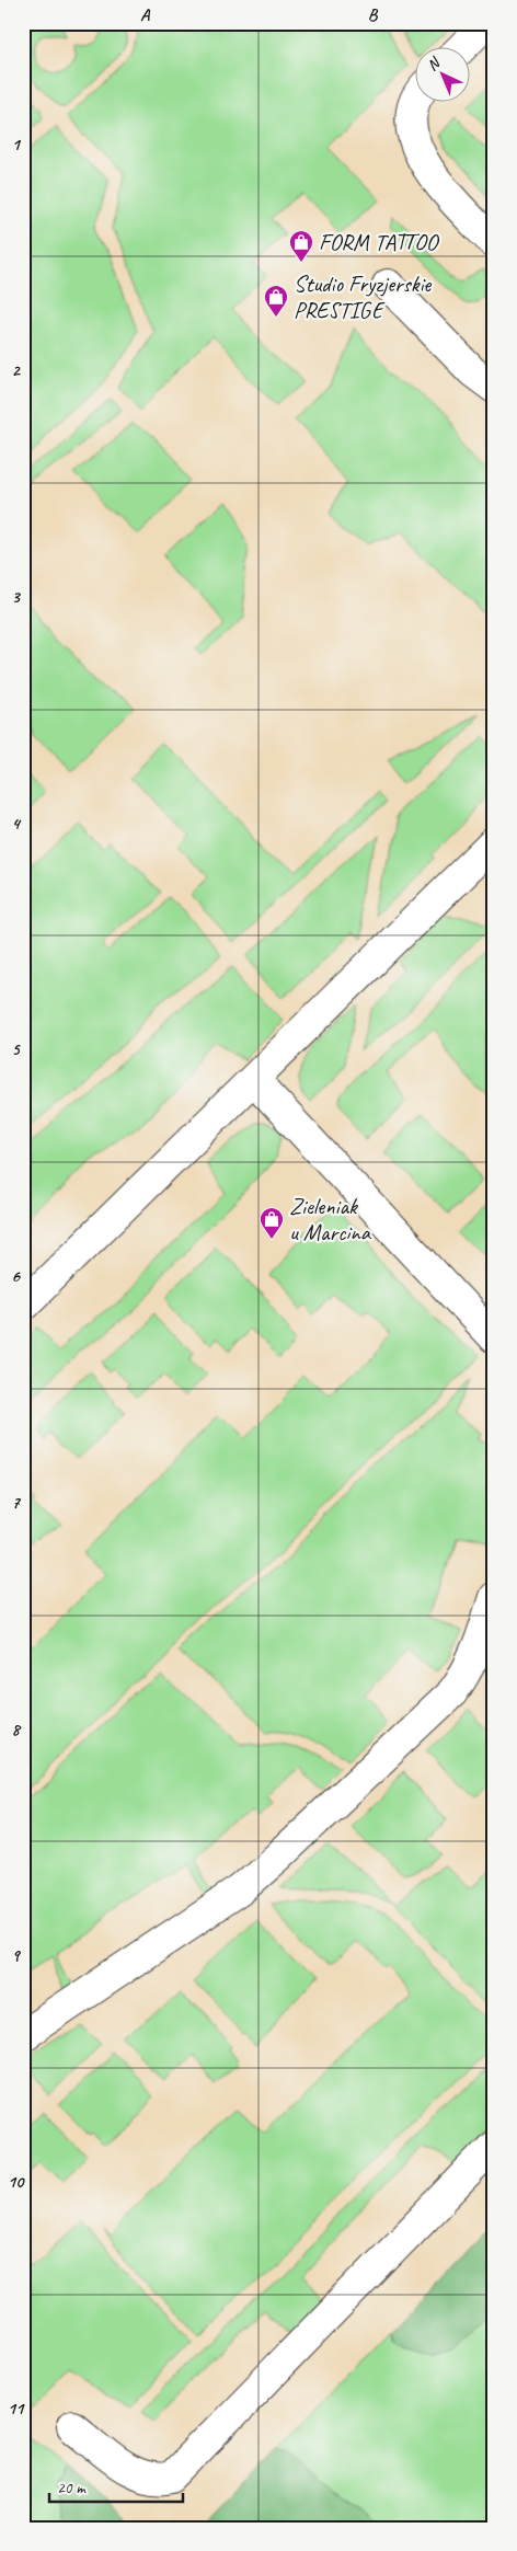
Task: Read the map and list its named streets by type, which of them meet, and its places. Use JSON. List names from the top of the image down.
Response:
{
  "places": {
    "shop": ["FORM TATTOO", "Studio Fryzjerskie PRESTIGE", "Zieleniak u Marcina"]
  },
  "scale_bar": "20 m",
  "north": "top left",
  "grid": {
    "columns": ["A", "B"],
    "rows": [
      "1",
      "2",
      "3",
      "4",
      "5",
      "6",
      "7",
      "8",
      "9",
      "10",
      "11"
    ]
  }
}
